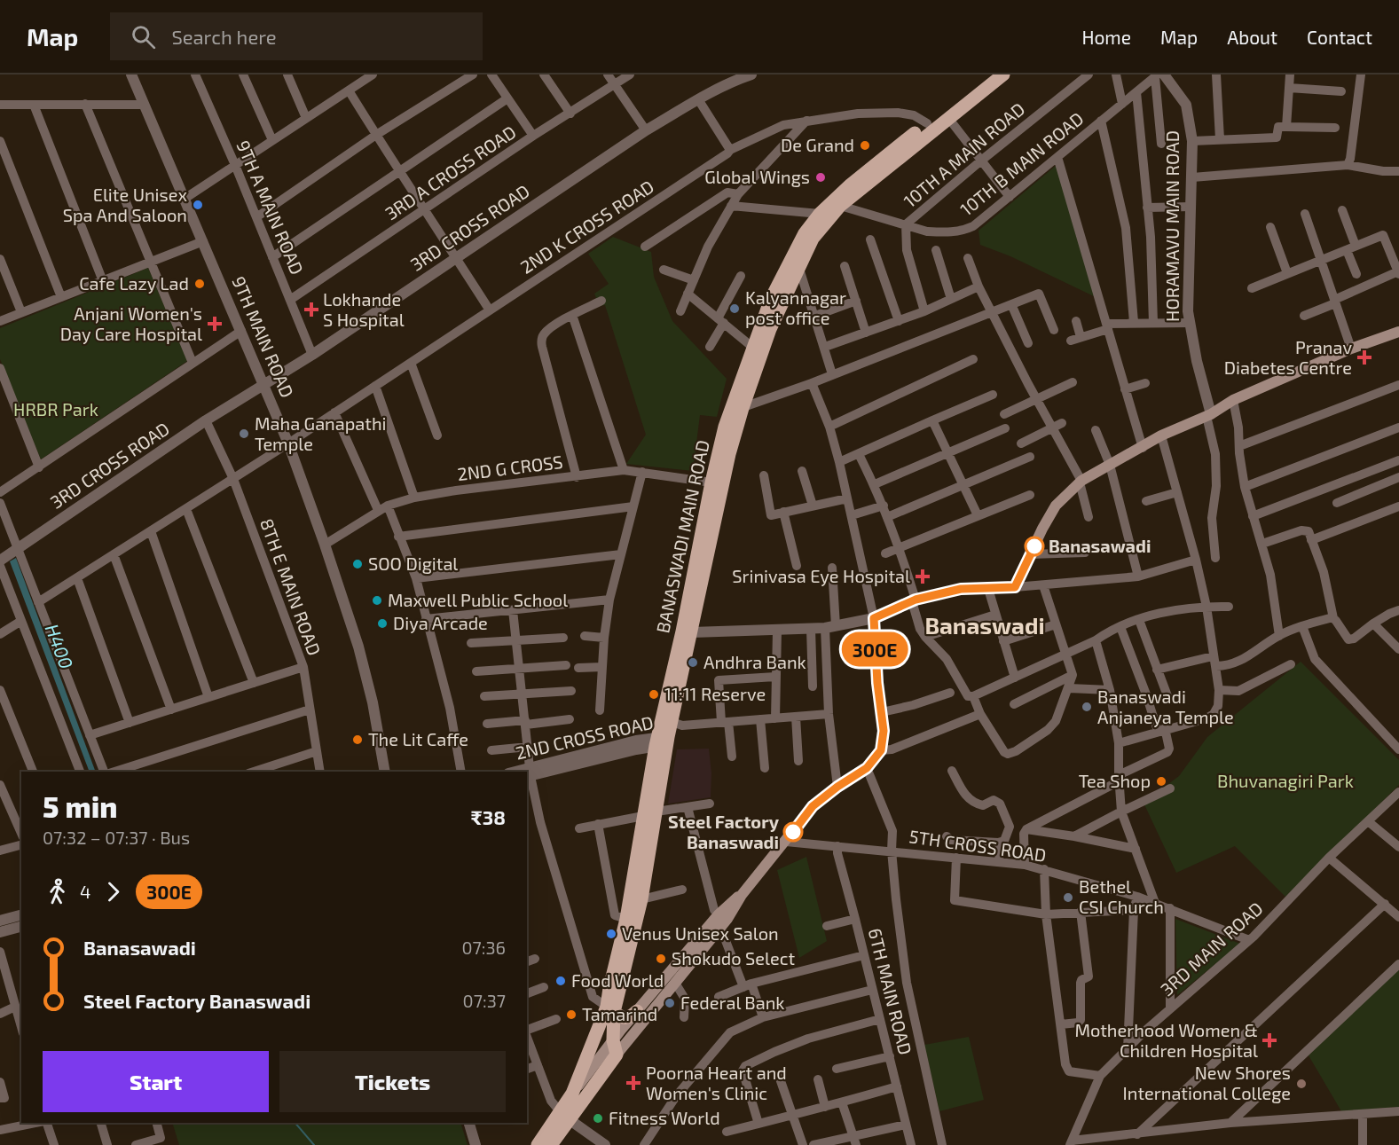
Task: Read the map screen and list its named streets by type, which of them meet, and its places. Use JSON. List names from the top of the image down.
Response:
{
  "streets": {
    "main road": ["BANASWADI MAIN ROAD"],
    "street": [
      "10TH A MAIN ROAD",
      "10TH B MAIN ROAD",
      "3RD A CROSS ROAD",
      "9TH A MAIN ROAD",
      "HORAMAVU MAIN ROAD",
      "2ND K CROSS ROAD",
      "3RD CROSS ROAD",
      "9TH MAIN ROAD",
      "2ND G CROSS",
      "8TH E MAIN ROAD",
      "2ND CROSS ROAD",
      "5TH CROSS ROAD",
      "3RD MAIN ROAD",
      "6TH MAIN ROAD"
    ]
  },
  "crossings": [
    ["10TH A MAIN ROAD", "10TH B MAIN ROAD"],
    ["10TH B MAIN ROAD", "HORAMAVU MAIN ROAD"],
    ["10TH B MAIN ROAD", "BANASWADI MAIN ROAD"],
    ["3RD A CROSS ROAD", "9TH A MAIN ROAD"],
    ["9TH A MAIN ROAD", "3RD CROSS ROAD"],
    ["2ND K CROSS ROAD", "9TH MAIN ROAD"],
    ["2ND K CROSS ROAD", "BANASWADI MAIN ROAD"],
    ["2ND K CROSS ROAD", "8TH E MAIN ROAD"],
    ["3RD CROSS ROAD", "9TH MAIN ROAD"],
    ["3RD CROSS ROAD", "8TH E MAIN ROAD"],
    ["9TH MAIN ROAD", "2ND G CROSS"],
    ["2ND G CROSS", "BANASWADI MAIN ROAD"],
    ["BANASWADI MAIN ROAD", "2ND CROSS ROAD"],
    ["BANASWADI MAIN ROAD", "5TH CROSS ROAD"],
    ["BANASWADI MAIN ROAD", "6TH MAIN ROAD"],
    ["5TH CROSS ROAD", "3RD MAIN ROAD"],
    ["5TH CROSS ROAD", "6TH MAIN ROAD"]
  ],
  "districts": ["Banaswadi"],
  "water": ["H400"],
  "parks": ["HRBR Park", "Bhuvanagiri Park"],
  "places": {
    "other": [
      "De Grand",
      "Global Wings",
      "Elite Unisex Spa And Saloon",
      "Cafe Lazy Lad",
      "Kalyannagar post office",
      "Maha Ganapathi Temple",
      "Banasawadi",
      "SOO Digital",
      "Maxwell Public School",
      "Diya Arcade",
      "Andhra Bank",
      "11:11 Reserve",
      "Banaswadi Anjaneya Temple",
      "The Lit Caffe",
      "Tea Shop",
      "Steel Factory Banaswadi",
      "Bethel CSI Church",
      "Venus Unisex Salon",
      "Shokudo Select",
      "Food World",
      "Federal Bank",
      "Tamarind",
      "New Shores International College",
      "Fitness World"
    ],
    "health": [
      "Lokhande S Hospital",
      "Anjani Women's Day Care Hospital",
      "Pranav Diabetes Centre",
      "Srinivasa Eye Hospital",
      "Motherhood Women & Children Hospital",
      "Poorna Heart and Women's Clinic"
    ]
  },
  "lines": ["bus line 300E"],
  "page": {
    "header": "Map",
    "search": "Search here",
    "nav": [
      "Home",
      "Map",
      "About",
      "Contact"
    ],
    "on_map": "300E",
    "heading": ["5 min", "07:32 – 07:37 · Bus", "₹38"],
    "legs": ["4", "300E"],
    "list": [
      {
        "name": "Banasawadi",
        "value": "07:36"
      },
      {
        "name": "Steel Factory Banaswadi",
        "value": "07:37"
      }
    ],
    "buttons": ["Start", "Tickets"]
  }
}
